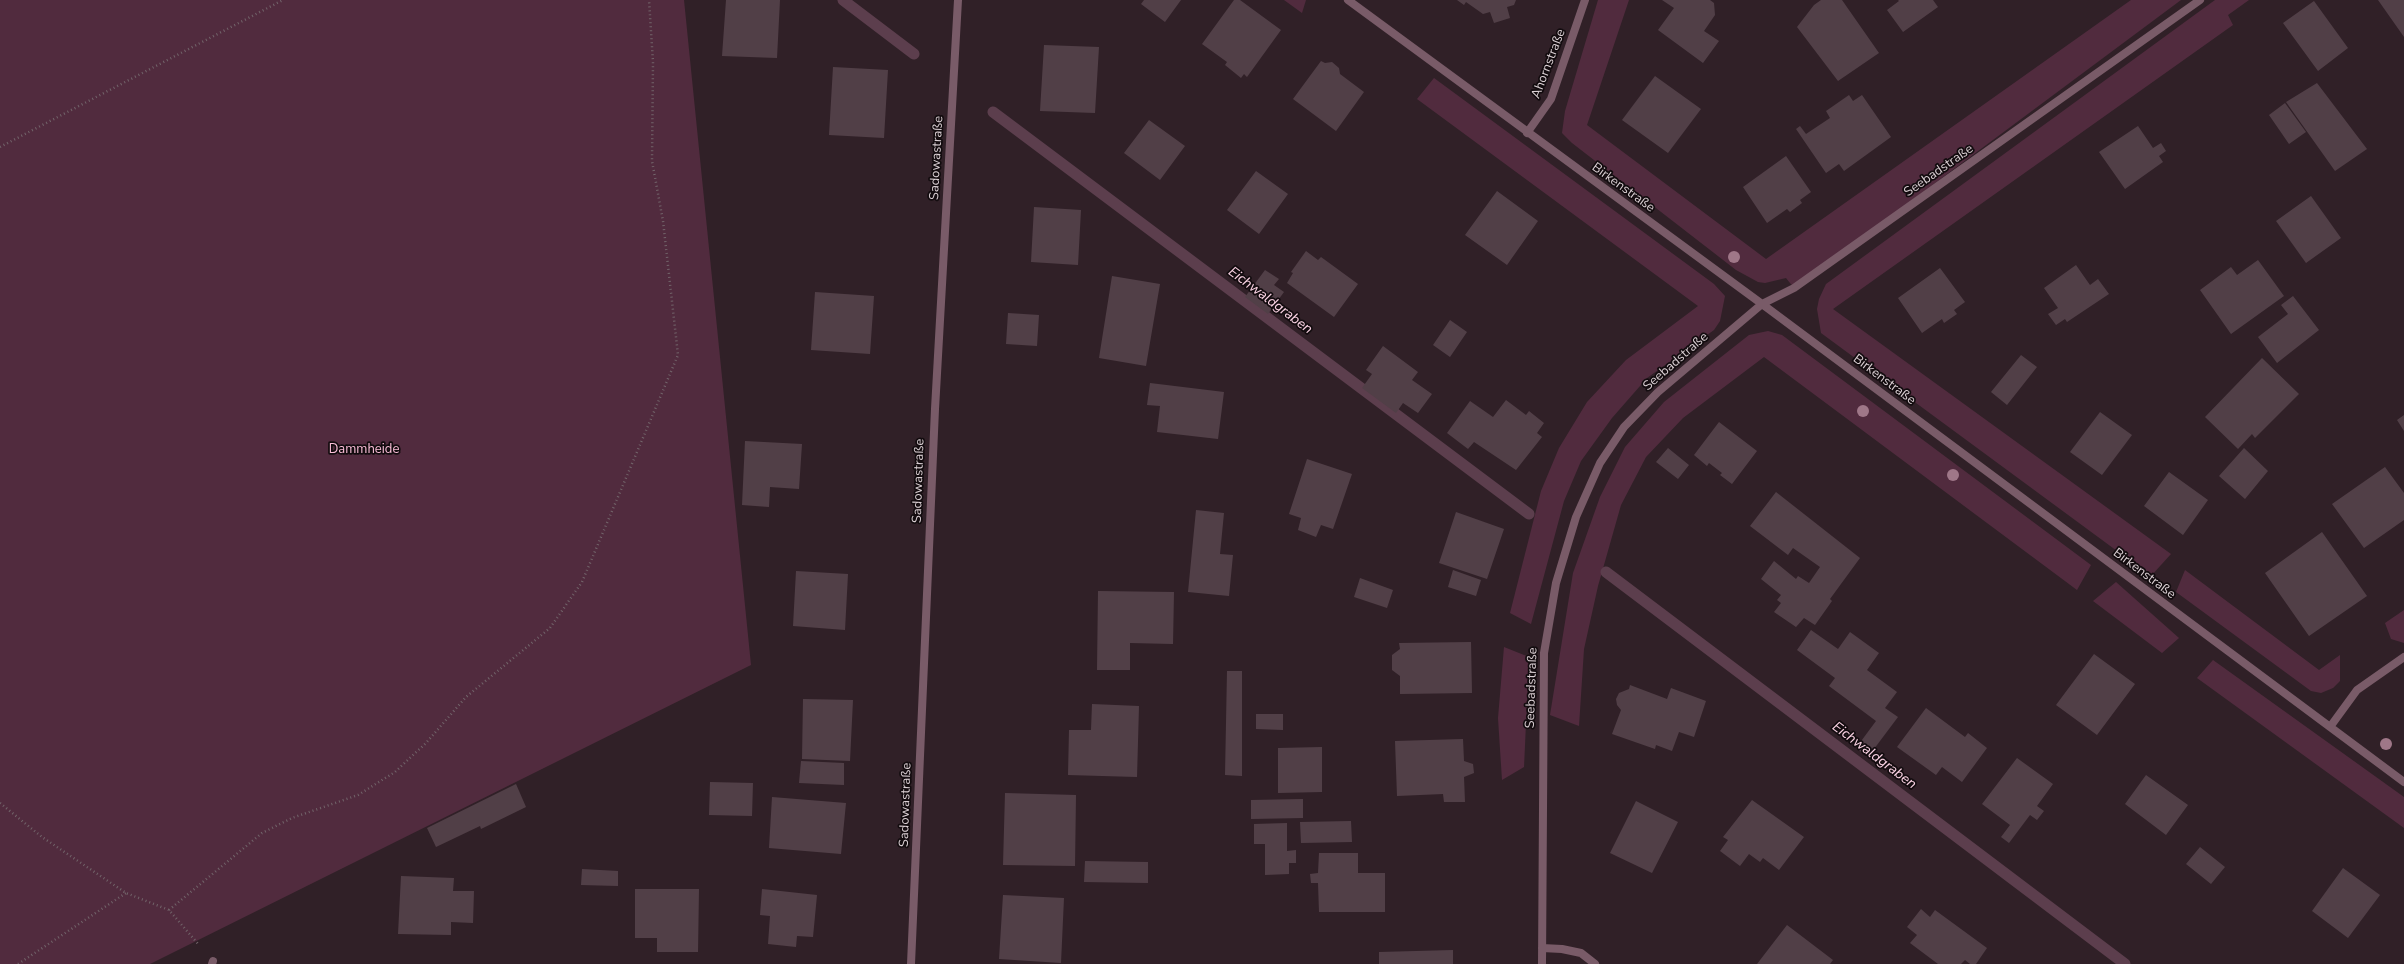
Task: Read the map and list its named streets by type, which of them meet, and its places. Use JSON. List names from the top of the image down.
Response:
{
  "streets": {
    "street": [
      "Ahornstraße",
      "Sadowastraße",
      "Seebadstraße",
      "Birkenstraße"
    ]
  },
  "crossings": [
    ["Ahornstraße", "Birkenstraße"],
    ["Seebadstraße", "Birkenstraße"]
  ],
  "water": ["Eichwaldgraben"],
  "parks": ["Dammheide"]
}
